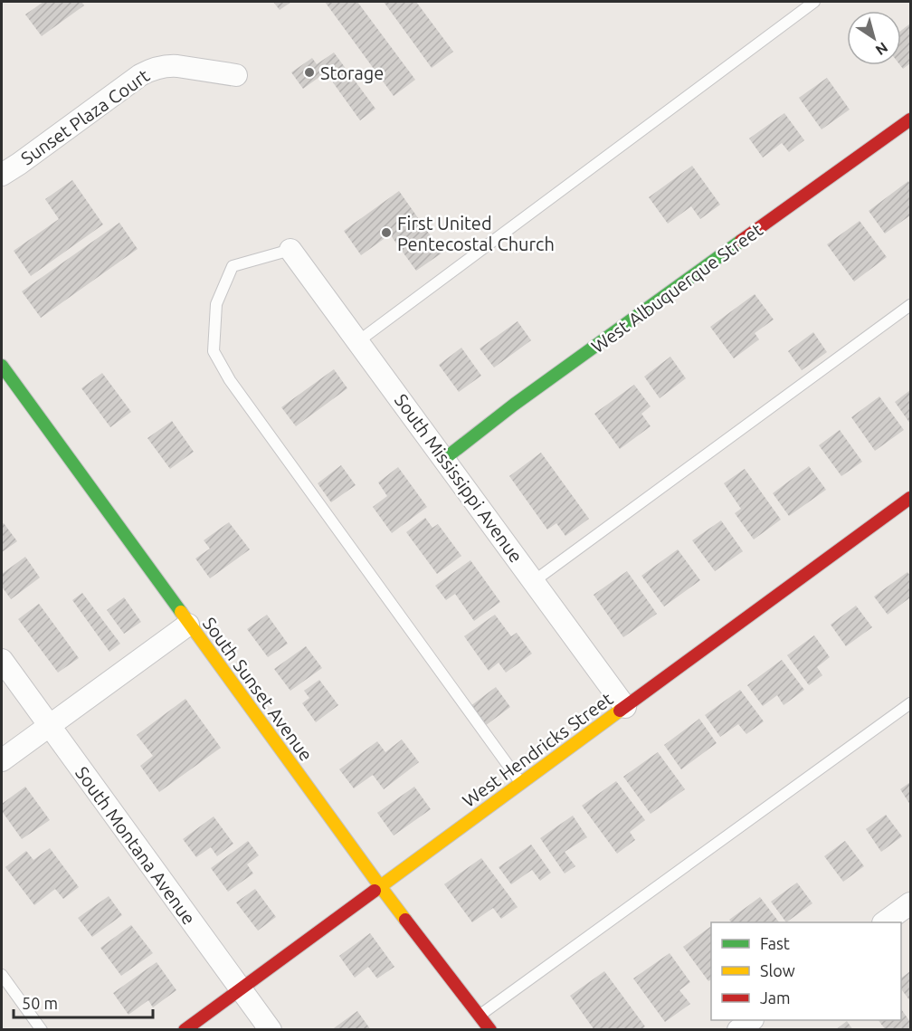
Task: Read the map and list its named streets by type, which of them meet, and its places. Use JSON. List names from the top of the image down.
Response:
{
  "streets": {
    "street": [
      "Sunset Plaza Court",
      "West Albuquerque Street",
      "South Mississippi Avenue",
      "South Sunset Avenue",
      "West Hendricks Street",
      "South Montana Avenue"
    ]
  },
  "crossings": [
    ["West Albuquerque Street", "South Mississippi Avenue"],
    ["South Mississippi Avenue", "West Hendricks Street"],
    ["South Sunset Avenue", "West Hendricks Street"],
    ["West Hendricks Street", "South Montana Avenue"]
  ],
  "places": ["Storage", "First United Pentecostal Church"],
  "legend": ["Fast", "Slow", "Jam"],
  "scale_bar": "50 m",
  "north": "bottom right"
}
